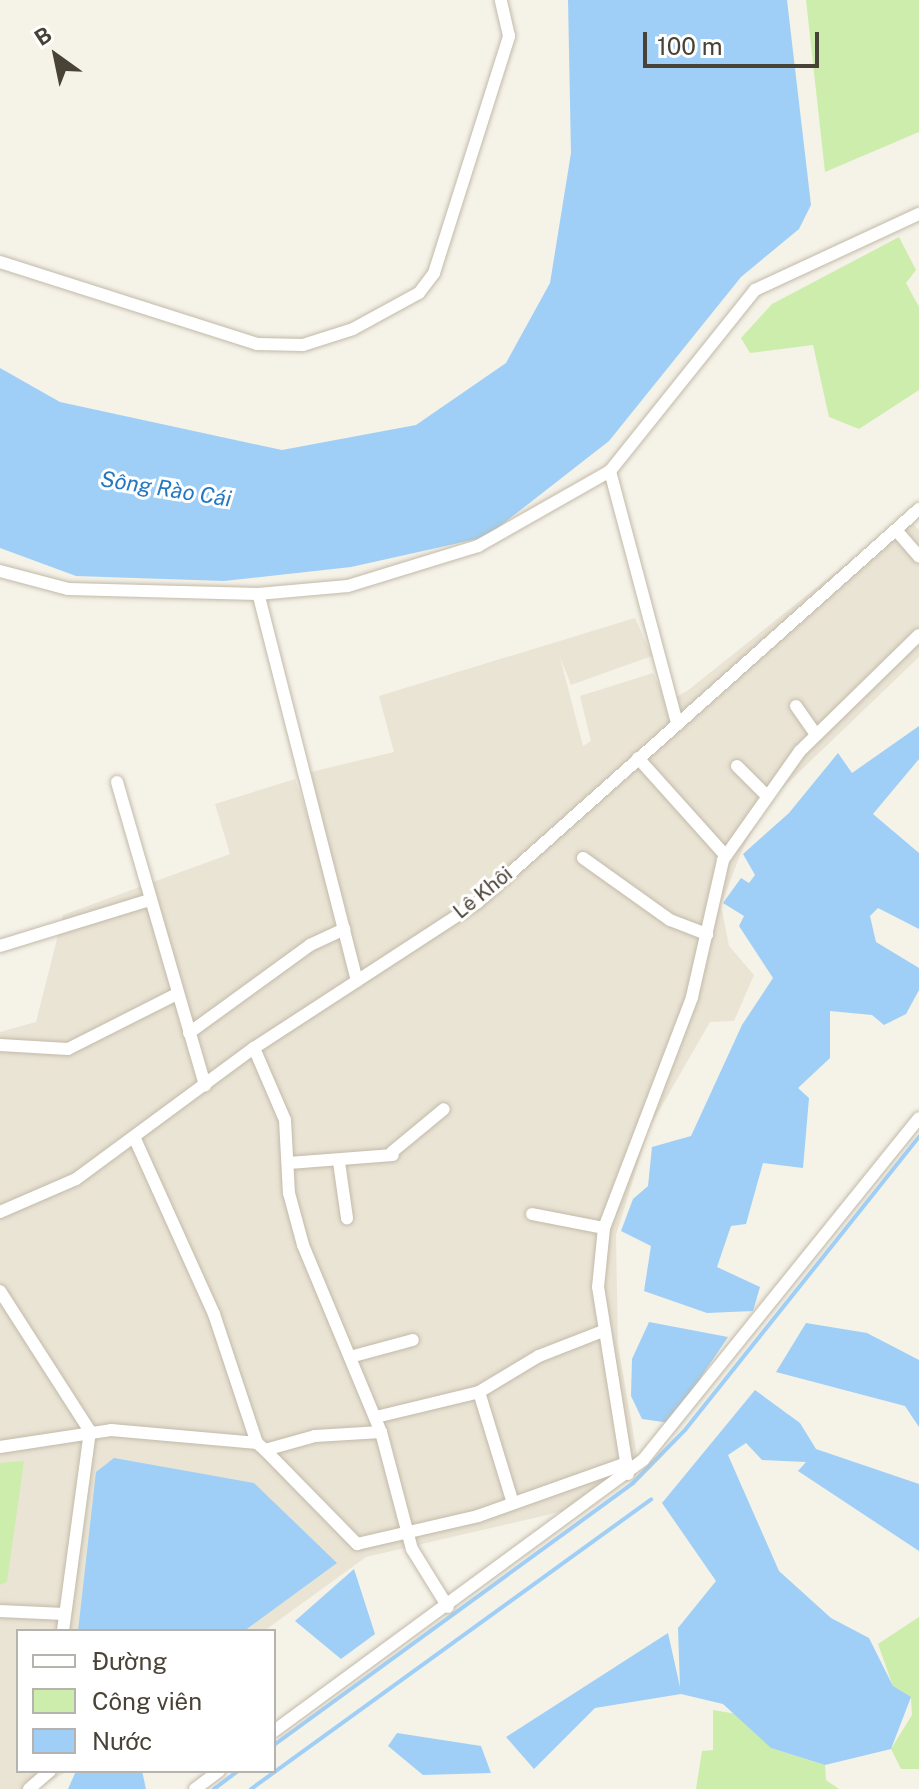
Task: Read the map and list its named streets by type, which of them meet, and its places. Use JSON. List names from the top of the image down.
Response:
{
  "streets": {
    "street": ["Lê Khôi"]
  },
  "water": ["Sông Rào Cái"],
  "legend": ["Đường", "Công viên", "Nước"],
  "scale_bar": "100 m",
  "north": "top left"
}
